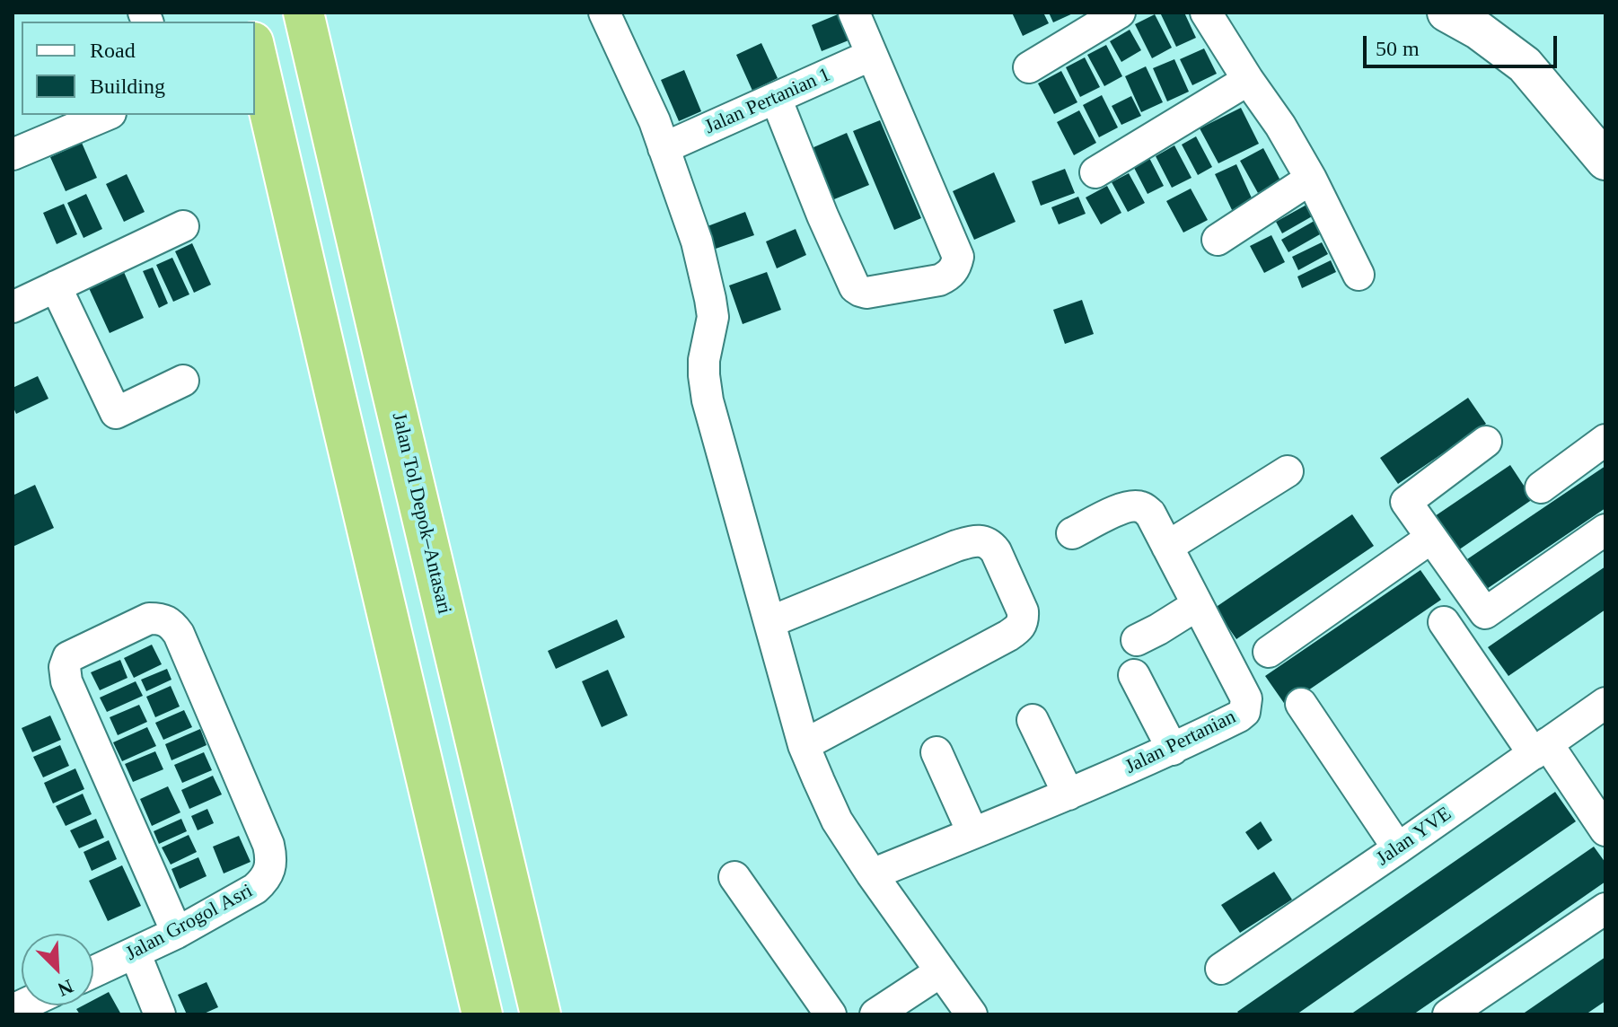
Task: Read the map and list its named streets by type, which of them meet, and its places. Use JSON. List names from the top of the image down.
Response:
{
  "streets": {
    "highway": ["Jalan Tol Depok–Antasari"],
    "street": [
      "Jalan Pertanian 1",
      "Jalan Pertanian",
      "Jalan YVE",
      "Jalan Grogol Asri"
    ]
  },
  "legend": ["Road", "Building"],
  "scale_bar": "50 m",
  "north": "bottom right"
}
